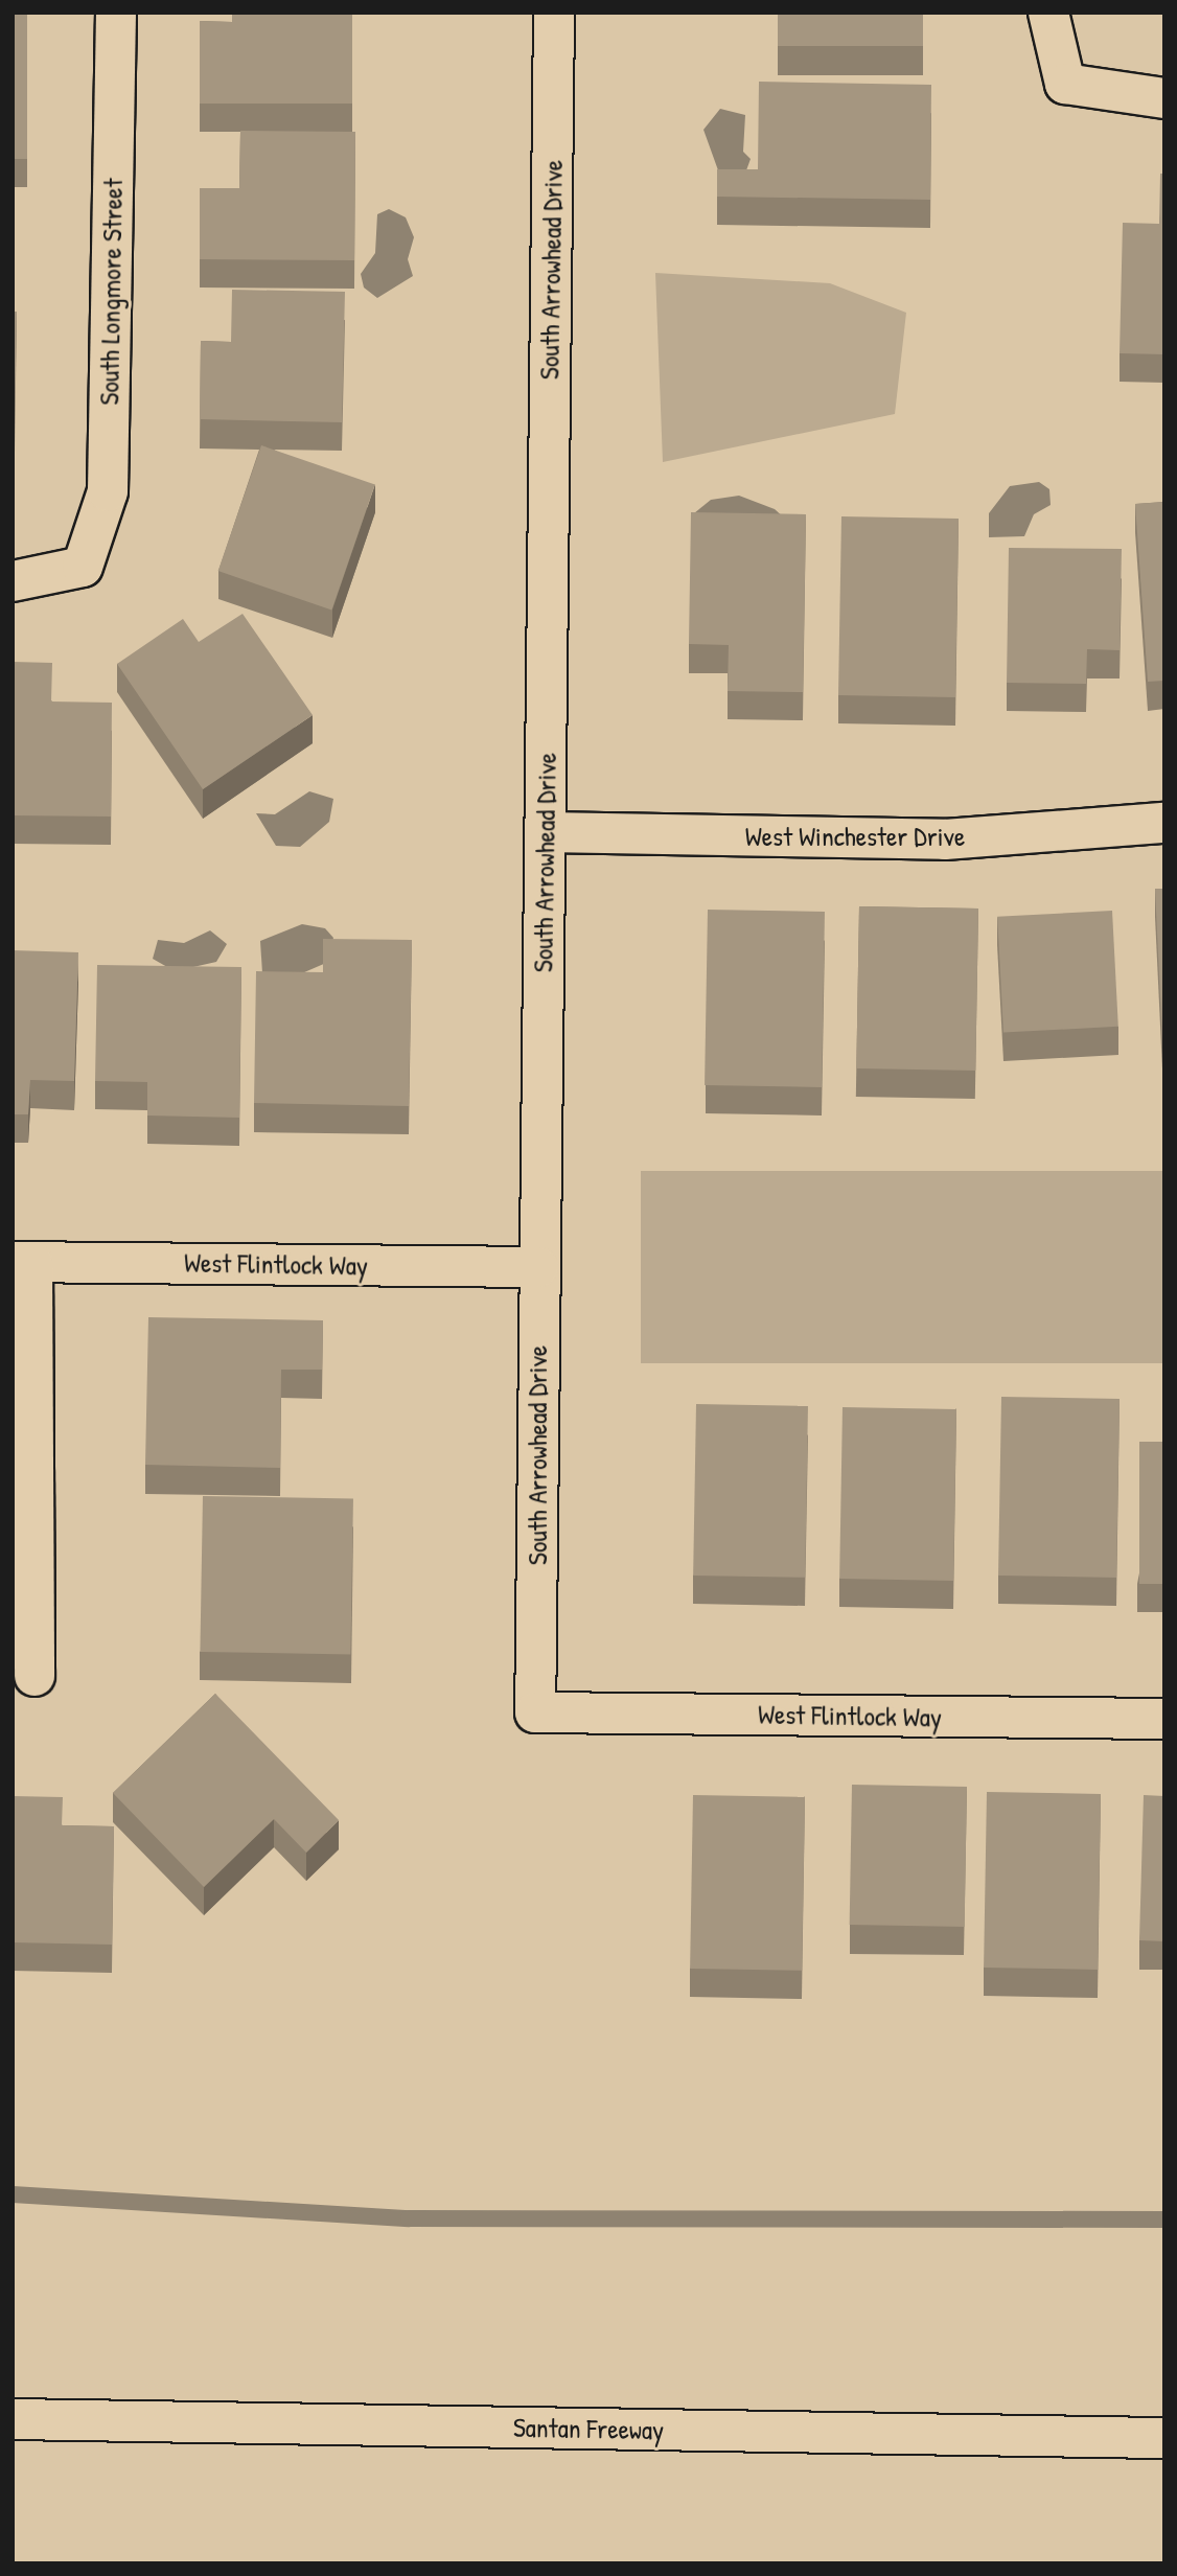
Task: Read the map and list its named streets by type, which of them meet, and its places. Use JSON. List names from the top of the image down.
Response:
{
  "streets": {
    "main road": [
      "South Arrowhead Drive",
      "South Longmore Street",
      "West Winchester Drive",
      "West Flintlock Way",
      "Santan Freeway"
    ]
  },
  "crossings": [
    ["South Arrowhead Drive", "West Winchester Drive"],
    ["South Arrowhead Drive", "West Flintlock Way"]
  ]
}
